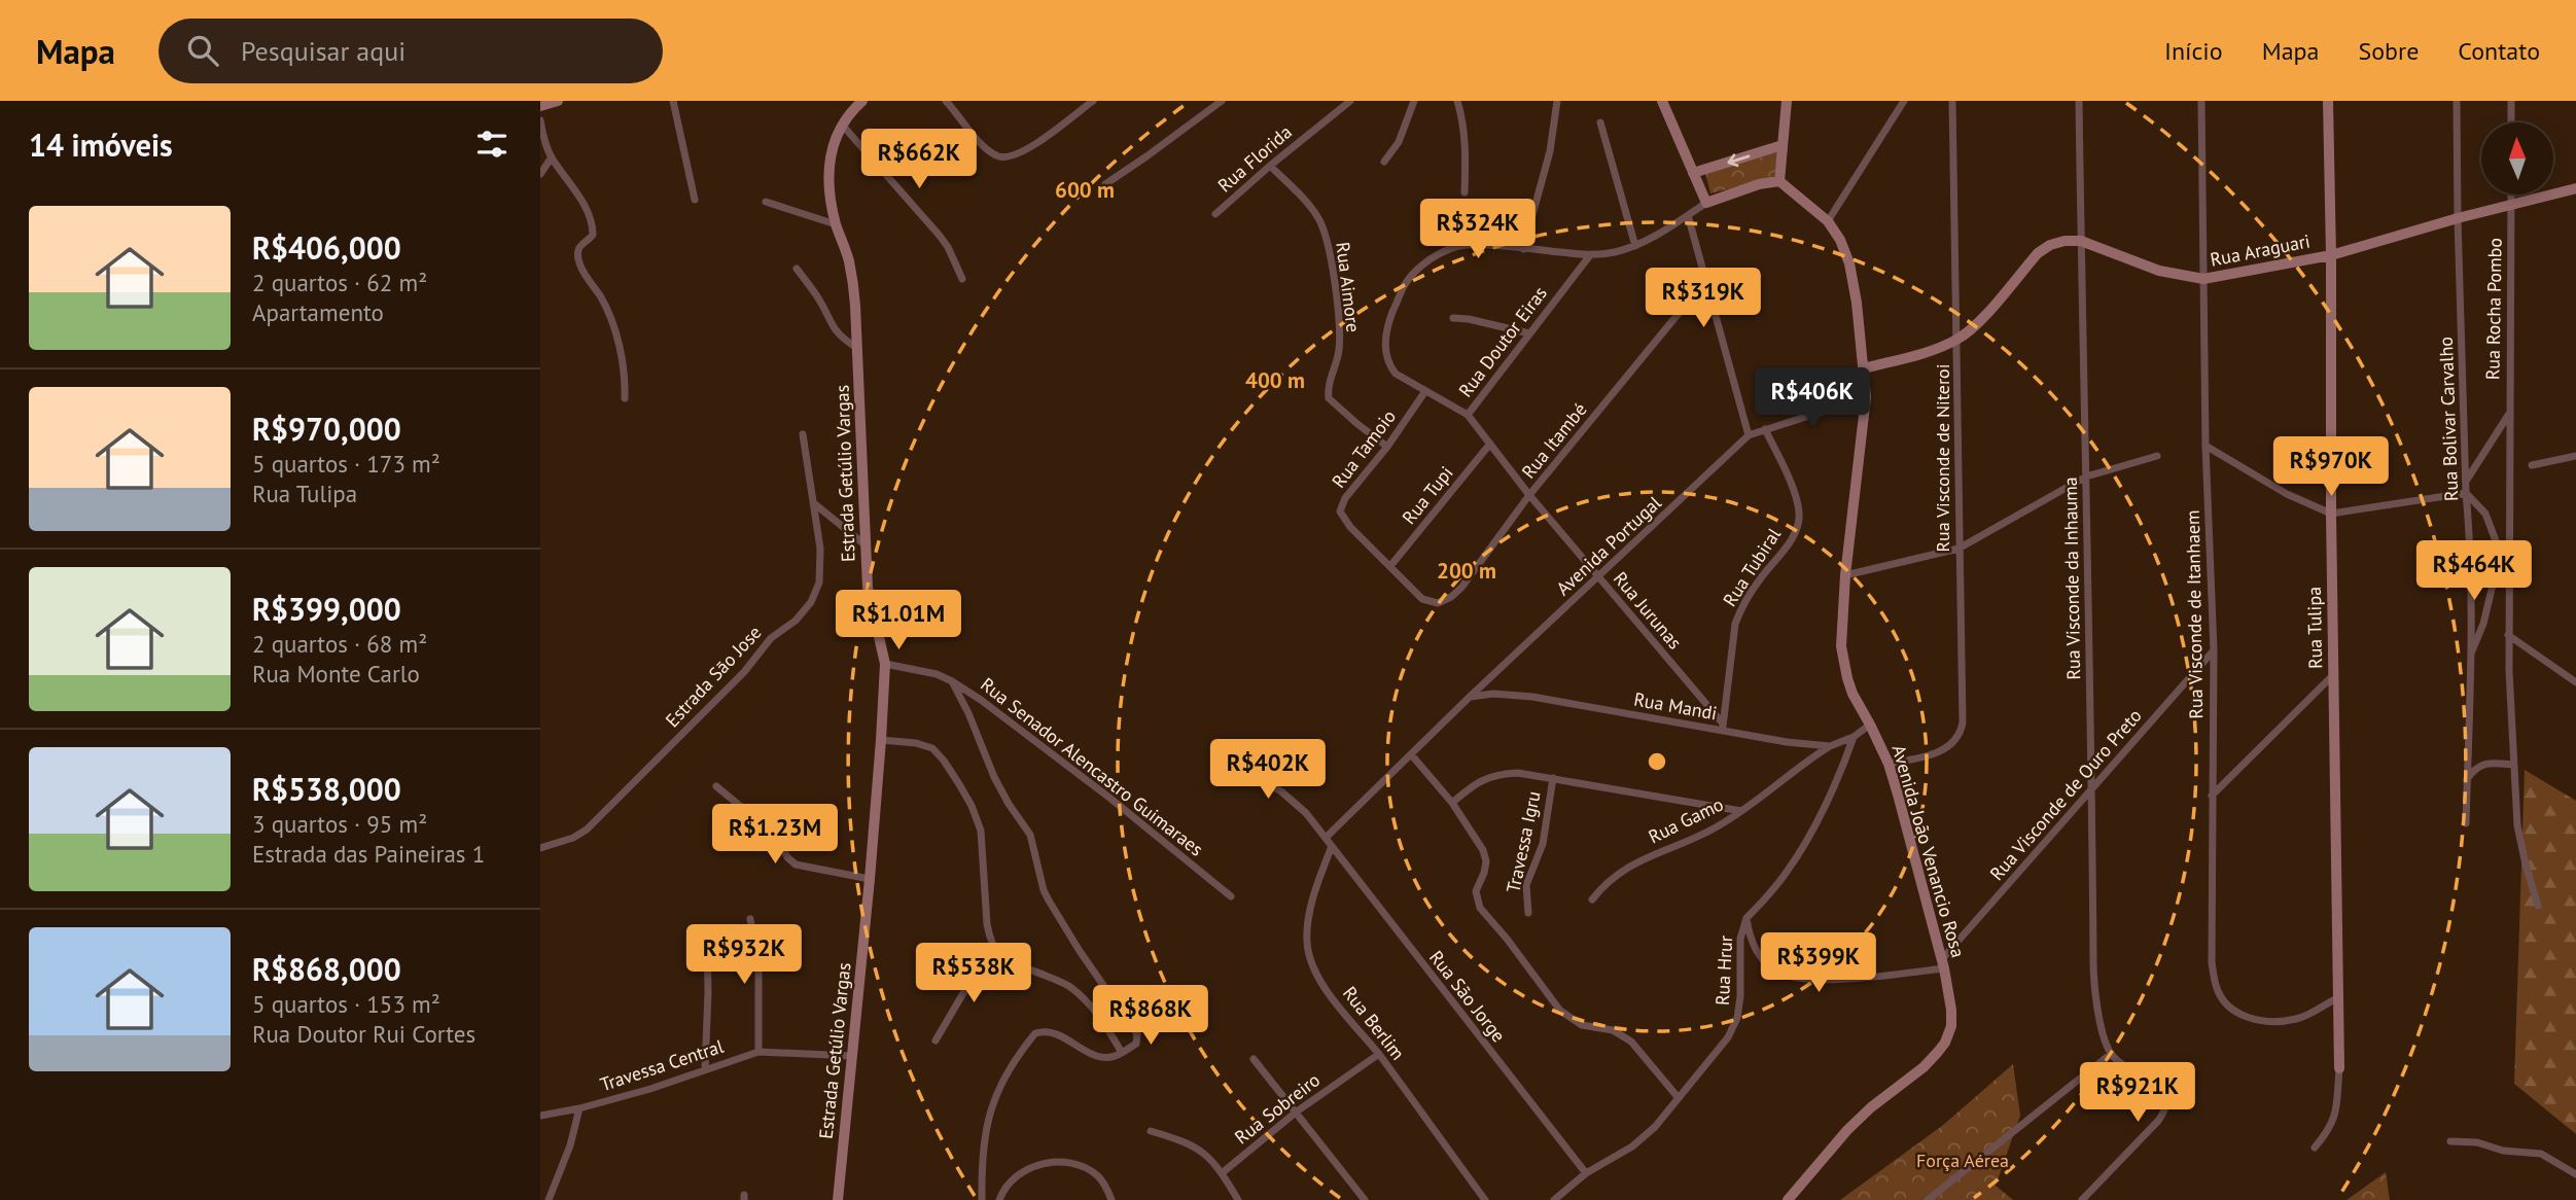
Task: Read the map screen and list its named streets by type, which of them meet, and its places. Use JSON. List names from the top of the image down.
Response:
{
  "streets": {
    "main road": [
      "Rua Araguari",
      "Estrada Getúlio Vargas",
      "Rua Tulipa",
      "Avenida João Venancio Rosa"
    ],
    "street": [
      "Rua Florida",
      "Rua Aimore",
      "Rua Rocha Pombo",
      "Rua Doutor Eiras",
      "Rua Bolivar Carvalho",
      "Rua Itambé",
      "Rua Tamoio",
      "Rua Visconde de Niteroi",
      "Rua Tupi",
      "Avenida Portugal",
      "Rua Tubiral",
      "Rua Visconde da Inhauma",
      "Rua Jurunas",
      "Rua Visconde de Itanhaem",
      "Estrada Sāo Jose",
      "Rua Mandi",
      "Rua Senador Alencastro Guimaraes",
      "Rua Visconde de Ouro Preto",
      "Rua Gamo",
      "Travessa Igru",
      "Rua Hrur",
      "Rua São Jorge",
      "Rua Berlim",
      "Travessa Central",
      "Rua Sobreiro"
    ]
  },
  "crossings": [
    ["Rua Florida", "Rua Aimore"],
    ["Rua Araguari", "Rua Rocha Pombo"],
    ["Rua Araguari", "Rua Bolivar Carvalho"],
    ["Rua Araguari", "Rua Visconde da Inhauma"],
    ["Rua Araguari", "Rua Visconde de Itanhaem"],
    ["Rua Araguari", "Rua Tulipa"],
    ["Rua Aimore", "Rua Tamoio"],
    ["Rua Doutor Eiras", "Rua Jurunas"],
    ["Rua Itambé", "Rua Tamoio"],
    ["Rua Itambé", "Rua Tupi"],
    ["Rua Itambé", "Rua Jurunas"],
    ["Rua Tamoio", "Rua Tupi"],
    ["Rua Visconde de Niteroi", "Avenida João Venancio Rosa"],
    ["Estrada Getúlio Vargas", "Rua Senador Alencastro Guimaraes"],
    ["Estrada Getúlio Vargas", "Travessa Central"],
    ["Rua Tupi", "Rua Jurunas"],
    ["Avenida Portugal", "Rua Tubiral"],
    ["Avenida Portugal", "Rua Jurunas"],
    ["Avenida Portugal", "Rua Mandi"],
    ["Avenida Portugal", "Avenida João Venancio Rosa"],
    ["Avenida Portugal", "Rua São Jorge"],
    ["Rua Tubiral", "Rua Jurunas"],
    ["Rua Tubiral", "Rua Mandi"],
    ["Rua Visconde da Inhauma", "Rua Visconde de Ouro Preto"],
    ["Rua Jurunas", "Rua Mandi"],
    ["Rua Visconde de Itanhaem", "Rua Tulipa"],
    ["Rua Visconde de Itanhaem", "Rua Visconde de Ouro Preto"],
    ["Rua Mandi", "Rua Gamo"],
    ["Rua Mandi", "Avenida João Venancio Rosa"],
    ["Rua Mandi", "Rua Hrur"],
    ["Rua Visconde de Ouro Preto", "Avenida João Venancio Rosa"],
    ["Rua Hrur", "Rua São Jorge"],
    ["Rua São Jorge", "Rua Berlim"],
    ["Rua Berlim", "Rua Sobreiro"]
  ],
  "parks": ["Força Aérea"],
  "north": "top",
  "page": {
    "header": "Mapa",
    "search": "Pesquisar aqui",
    "nav": [
      "Início",
      "Mapa",
      "Sobre",
      "Contato"
    ],
    "heading": "14 imóveis",
    "price": [
      "R$662K",
      "R$324K",
      "R$319K",
      "R$406K",
      "R$970K",
      "R$464K",
      "R$1.01M",
      "R$402K",
      "R$1.23M",
      "R$932K",
      "R$399K",
      "R$538K",
      "R$868K",
      "R$921K"
    ],
    "list": [
      {
        "name": "R$406,000",
        "note": "2 quartos · 62 m² · Apartamento"
      },
      {
        "name": "R$970,000",
        "note": "5 quartos · 173 m² · Rua Tulipa"
      },
      {
        "name": "R$399,000",
        "note": "2 quartos · 68 m² · Rua Monte Carlo"
      },
      {
        "name": "R$538,000",
        "note": "3 quartos · 95 m² · Estrada das Paineiras 1"
      },
      {
        "name": "R$868,000",
        "note": "5 quartos · 153 m² · Rua Doutor Rui Cortes"
      }
    ]
  },
  "rings": ["600 m", "400 m", "200 m"]
}
